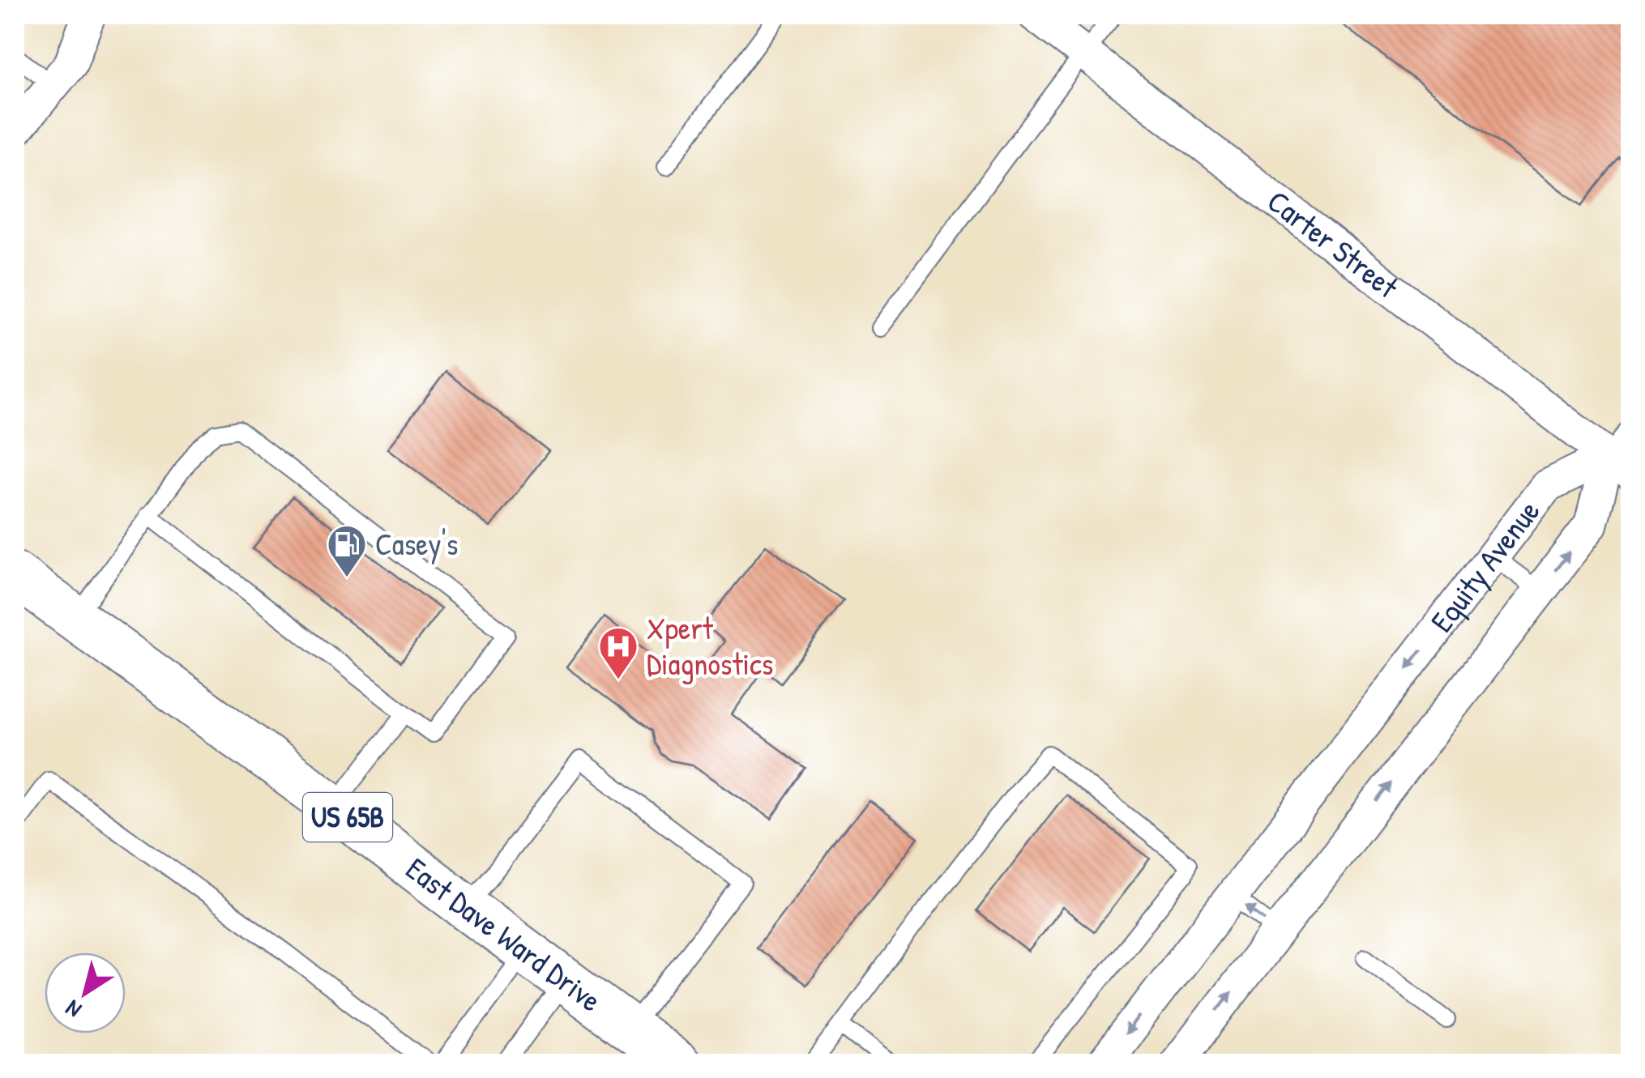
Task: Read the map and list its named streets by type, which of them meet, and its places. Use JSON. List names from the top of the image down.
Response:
{
  "streets": {
    "main road": ["US 65B", "East Dave Ward Drive"],
    "street": ["Carter Street", "Equity Avenue"]
  },
  "crossings": [
    ["Carter Street", "Equity Avenue"]
  ],
  "places": {
    "fuel station": ["Casey's"],
    "hospital": ["Xpert Diagnostics"]
  },
  "north": "bottom left"
}
